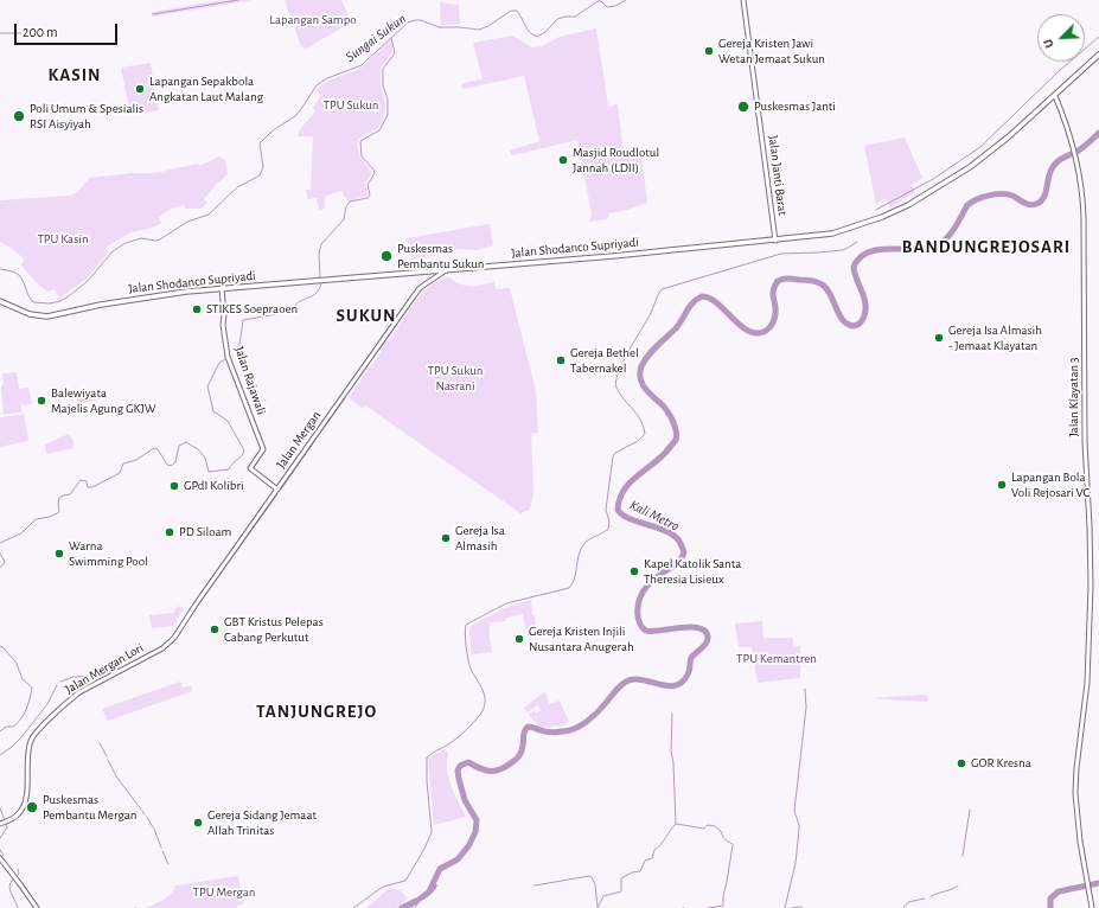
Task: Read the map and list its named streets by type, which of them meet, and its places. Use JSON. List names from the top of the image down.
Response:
{
  "streets": {
    "main road": ["Jalan Shodanco Supriyadi"],
    "street": [
      "Jalan Janti Barat",
      "Jalan Rajawali",
      "Jalan Klayatan 3",
      "Jalan Mergan",
      "Jalan Mergan Lori"
    ]
  },
  "crossings": [
    ["Jalan Janti Barat", "Jalan Shodanco Supriyadi"],
    ["Jalan Shodanco Supriyadi", "Jalan Rajawali"],
    ["Jalan Shodanco Supriyadi", "Jalan Klayatan 3"],
    ["Jalan Shodanco Supriyadi", "Jalan Mergan"],
    ["Jalan Rajawali", "Jalan Mergan"],
    ["Jalan Mergan", "Jalan Mergan Lori"]
  ],
  "districts": [
    "KASIN",
    "BANDUNGREJOSARI",
    "SUKUN",
    "TANJUNGREJO"
  ],
  "water": ["Sungai Sukun", "Kali Metro"],
  "parks": [
    "Lapangan Sampo",
    "TPU Sukun",
    "TPU Kasin",
    "TPU Sukun Nasrani",
    "TPU Kemantren",
    "TPU Mergan"
  ],
  "places": [
    "Gereja Kristen Jawi Wetan Jemaat Sukun",
    "Lapangan Sepakbola Angkatan Laut Malang",
    "Puskesmas Janti",
    "Poli Umum & Spesialis RSI Aisyiyah",
    "Masjid Roudlotul Jannah (LDII)",
    "Puskesmas Pembantu Sukun",
    "STIKES Soepraoen",
    "Gereja Isa Almasih - Jemaat Klayatan",
    "Gereja Bethel Tabernakel",
    "Balewiyata Majelis Agung GKJW",
    "Lapangan Bola Voli Rejosari VC",
    "GPdI Kolibri",
    "PD Siloam",
    "Gereja Isa Almasih",
    "Warna Swimming Pool",
    "Kapel Katolik Santa Theresia Lisieux",
    "GBT Kristus Pelepas Cabang Perkutut",
    "Gereja Kristen Injili Nusantara Anugerah",
    "GOR Kresna",
    "Puskesmas Pembantu Mergan",
    "Gereja Sidang Jemaat Allah Trinitas"
  ],
  "scale_bar": "200 m",
  "north": "bottom left"
}
